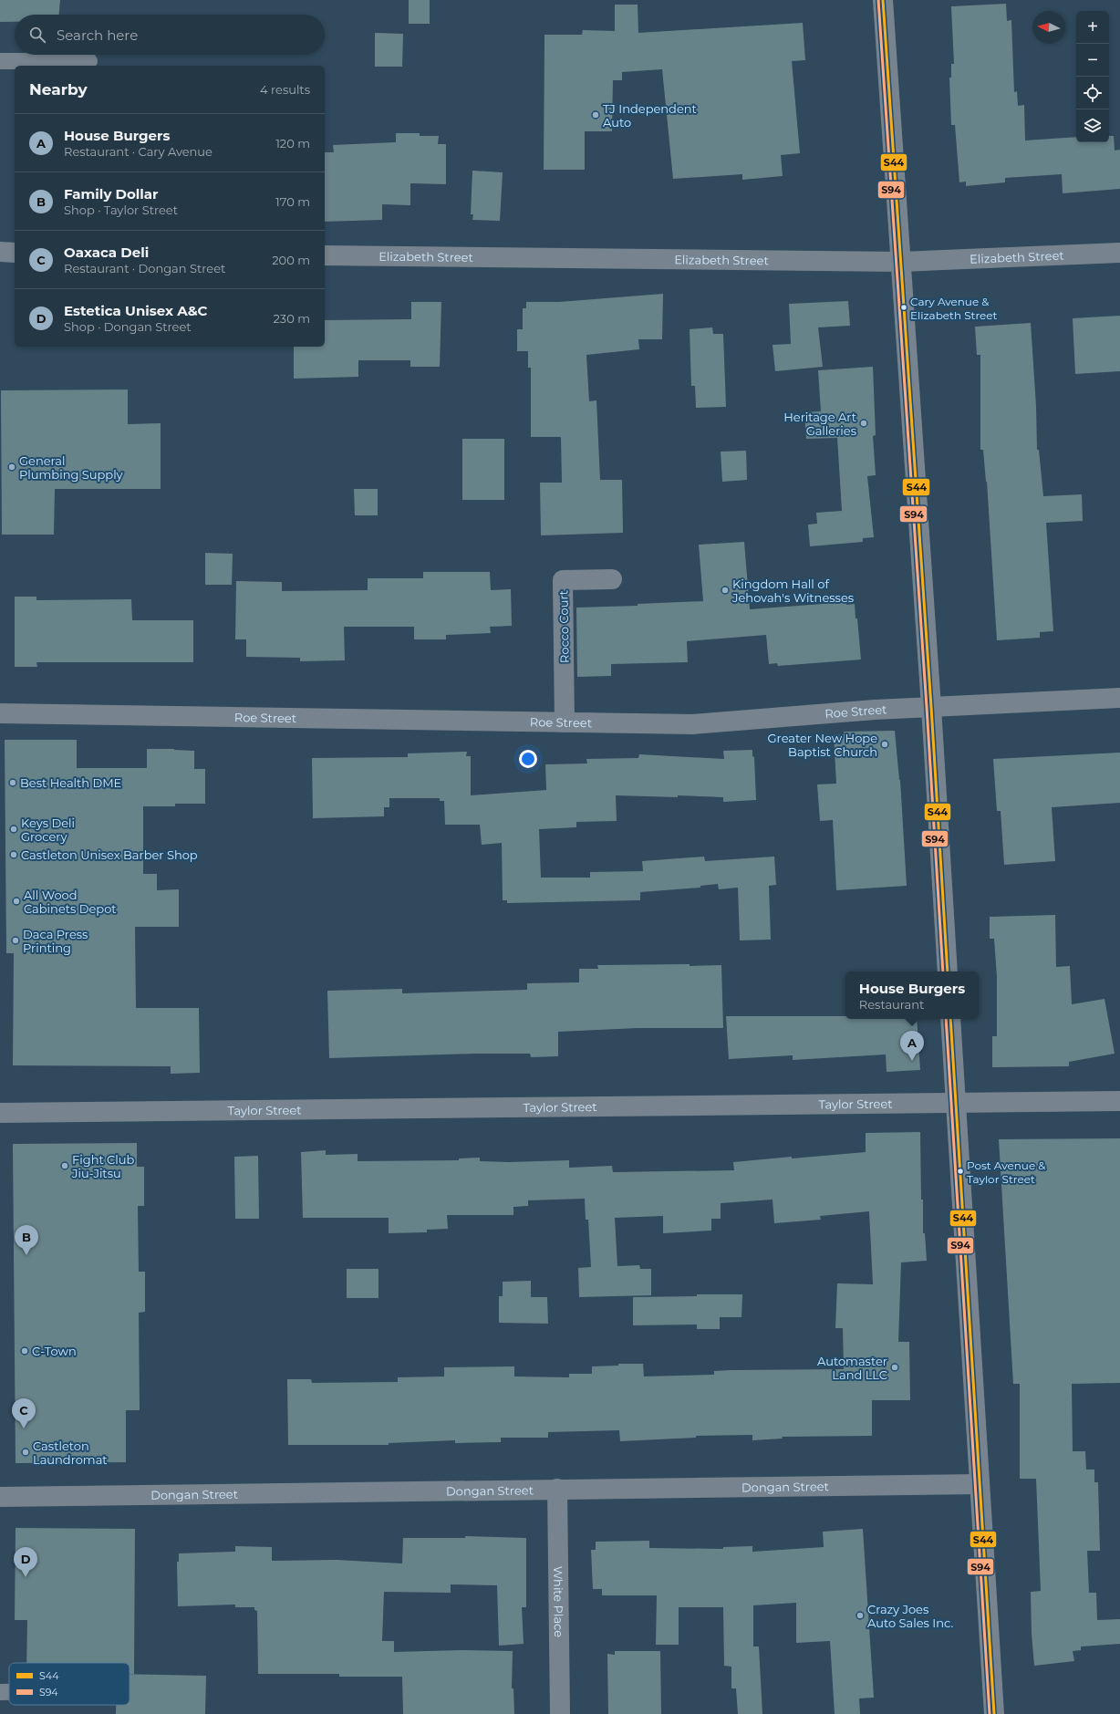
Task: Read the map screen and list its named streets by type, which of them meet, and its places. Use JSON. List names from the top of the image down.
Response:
{
  "streets": {
    "street": [
      "Elizabeth Street",
      "Rocco Court",
      "Roe Street",
      "Taylor Street",
      "Dongan Street",
      "White Place"
    ]
  },
  "crossings": [
    ["Rocco Court", "Roe Street"],
    ["Dongan Street", "White Place"]
  ],
  "places": [
    "TJ Independent Auto",
    "Cary Avenue & Elizabeth Street",
    "Heritage Art Galleries",
    "General Plumbing Supply",
    "Kingdom Hall of Jehovah's Witnesses",
    "Greater New Hope Baptist Church",
    "Best Health DME",
    "Keys Deli Grocery",
    "Castleton Unisex Barber Shop",
    "All Wood Cabinets Depot",
    "Daca Press Printing",
    "Fight Club Jiu-Jitsu",
    "Post Avenue & Taylor Street",
    "C-Town",
    "Automaster Land LLC",
    "Castleton Laundromat",
    "Crazy Joes Auto Sales Inc."
  ],
  "lines": ["transit line S44", "transit line S94"],
  "legend": ["S44", "S94"],
  "north": "left",
  "page": {
    "map_buttons": ["+", "−"],
    "search": "Search here",
    "heading": ["Nearby", "4 results"],
    "list": [
      {
        "mark": "A",
        "name": "House Burgers",
        "note": "Restaurant · Cary Avenue",
        "value": "120 m"
      },
      {
        "mark": "B",
        "name": "Family Dollar",
        "note": "Shop · Taylor Street",
        "value": "170 m"
      },
      {
        "mark": "C",
        "name": "Oaxaca Deli",
        "note": "Restaurant · Dongan Street",
        "value": "200 m"
      },
      {
        "mark": "D",
        "name": "Estetica Unisex A&C",
        "note": "Shop · Dongan Street",
        "value": "230 m"
      }
    ],
    "popup": ["House Burgers", "Restaurant"],
    "pins": [
      "A",
      "B",
      "C",
      "D"
    ]
  }
}
